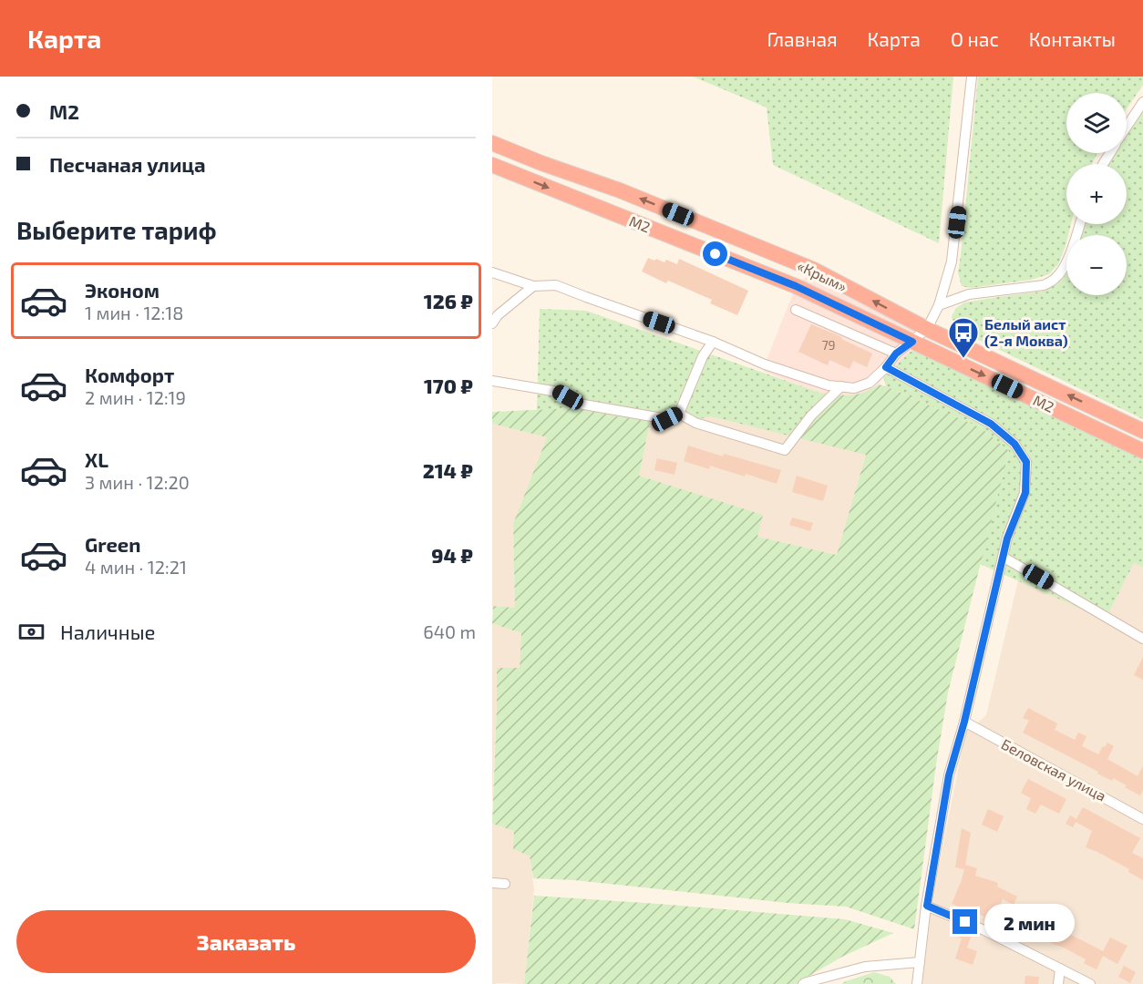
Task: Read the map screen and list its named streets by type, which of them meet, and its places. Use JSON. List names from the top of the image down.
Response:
{
  "streets": {
    "highway": ["М2", "«Крым»"],
    "street": ["Беловская улица"]
  },
  "one_way": ["М2", "«Крым»"],
  "places": {
    "bus stop": ["Белый аист (2-я Моква)"]
  },
  "house_numbers": ["79"],
  "page": {
    "header": "Карта",
    "nav": [
      "Главная",
      "Карта",
      "О нас",
      "Контакты"
    ],
    "banner": ["М2", "Песчаная улица"],
    "map_buttons": ["+", "−"],
    "heading": "Выберите тариф",
    "list": [
      {
        "name": "Эконом",
        "note": "1 мин · 12:18",
        "value": "126 ₽"
      },
      {
        "name": "Комфорт",
        "note": "2 мин · 12:19",
        "value": "170 ₽"
      },
      {
        "name": "XL",
        "note": "3 мин · 12:20",
        "value": "214 ₽"
      },
      {
        "name": "Green",
        "note": "4 мин · 12:21",
        "value": "94 ₽"
      }
    ],
    "pay": ["Наличные", "640 m"],
    "buttons": "Заказать",
    "bubble": "2 мин"
  }
}
